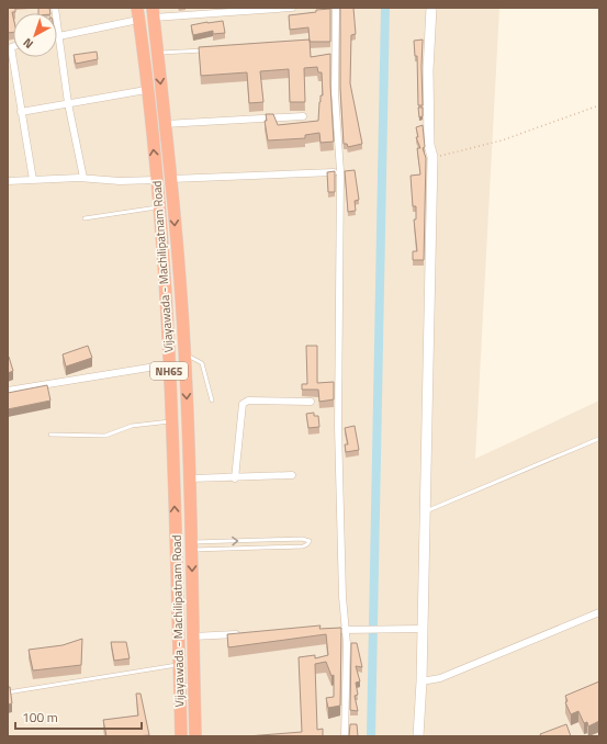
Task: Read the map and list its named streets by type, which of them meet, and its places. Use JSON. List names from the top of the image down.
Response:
{
  "streets": {
    "highway": ["Vijayawada - Machilipatnam Road", "NH65"]
  },
  "scale_bar": "100 m",
  "north": "bottom left"
}
